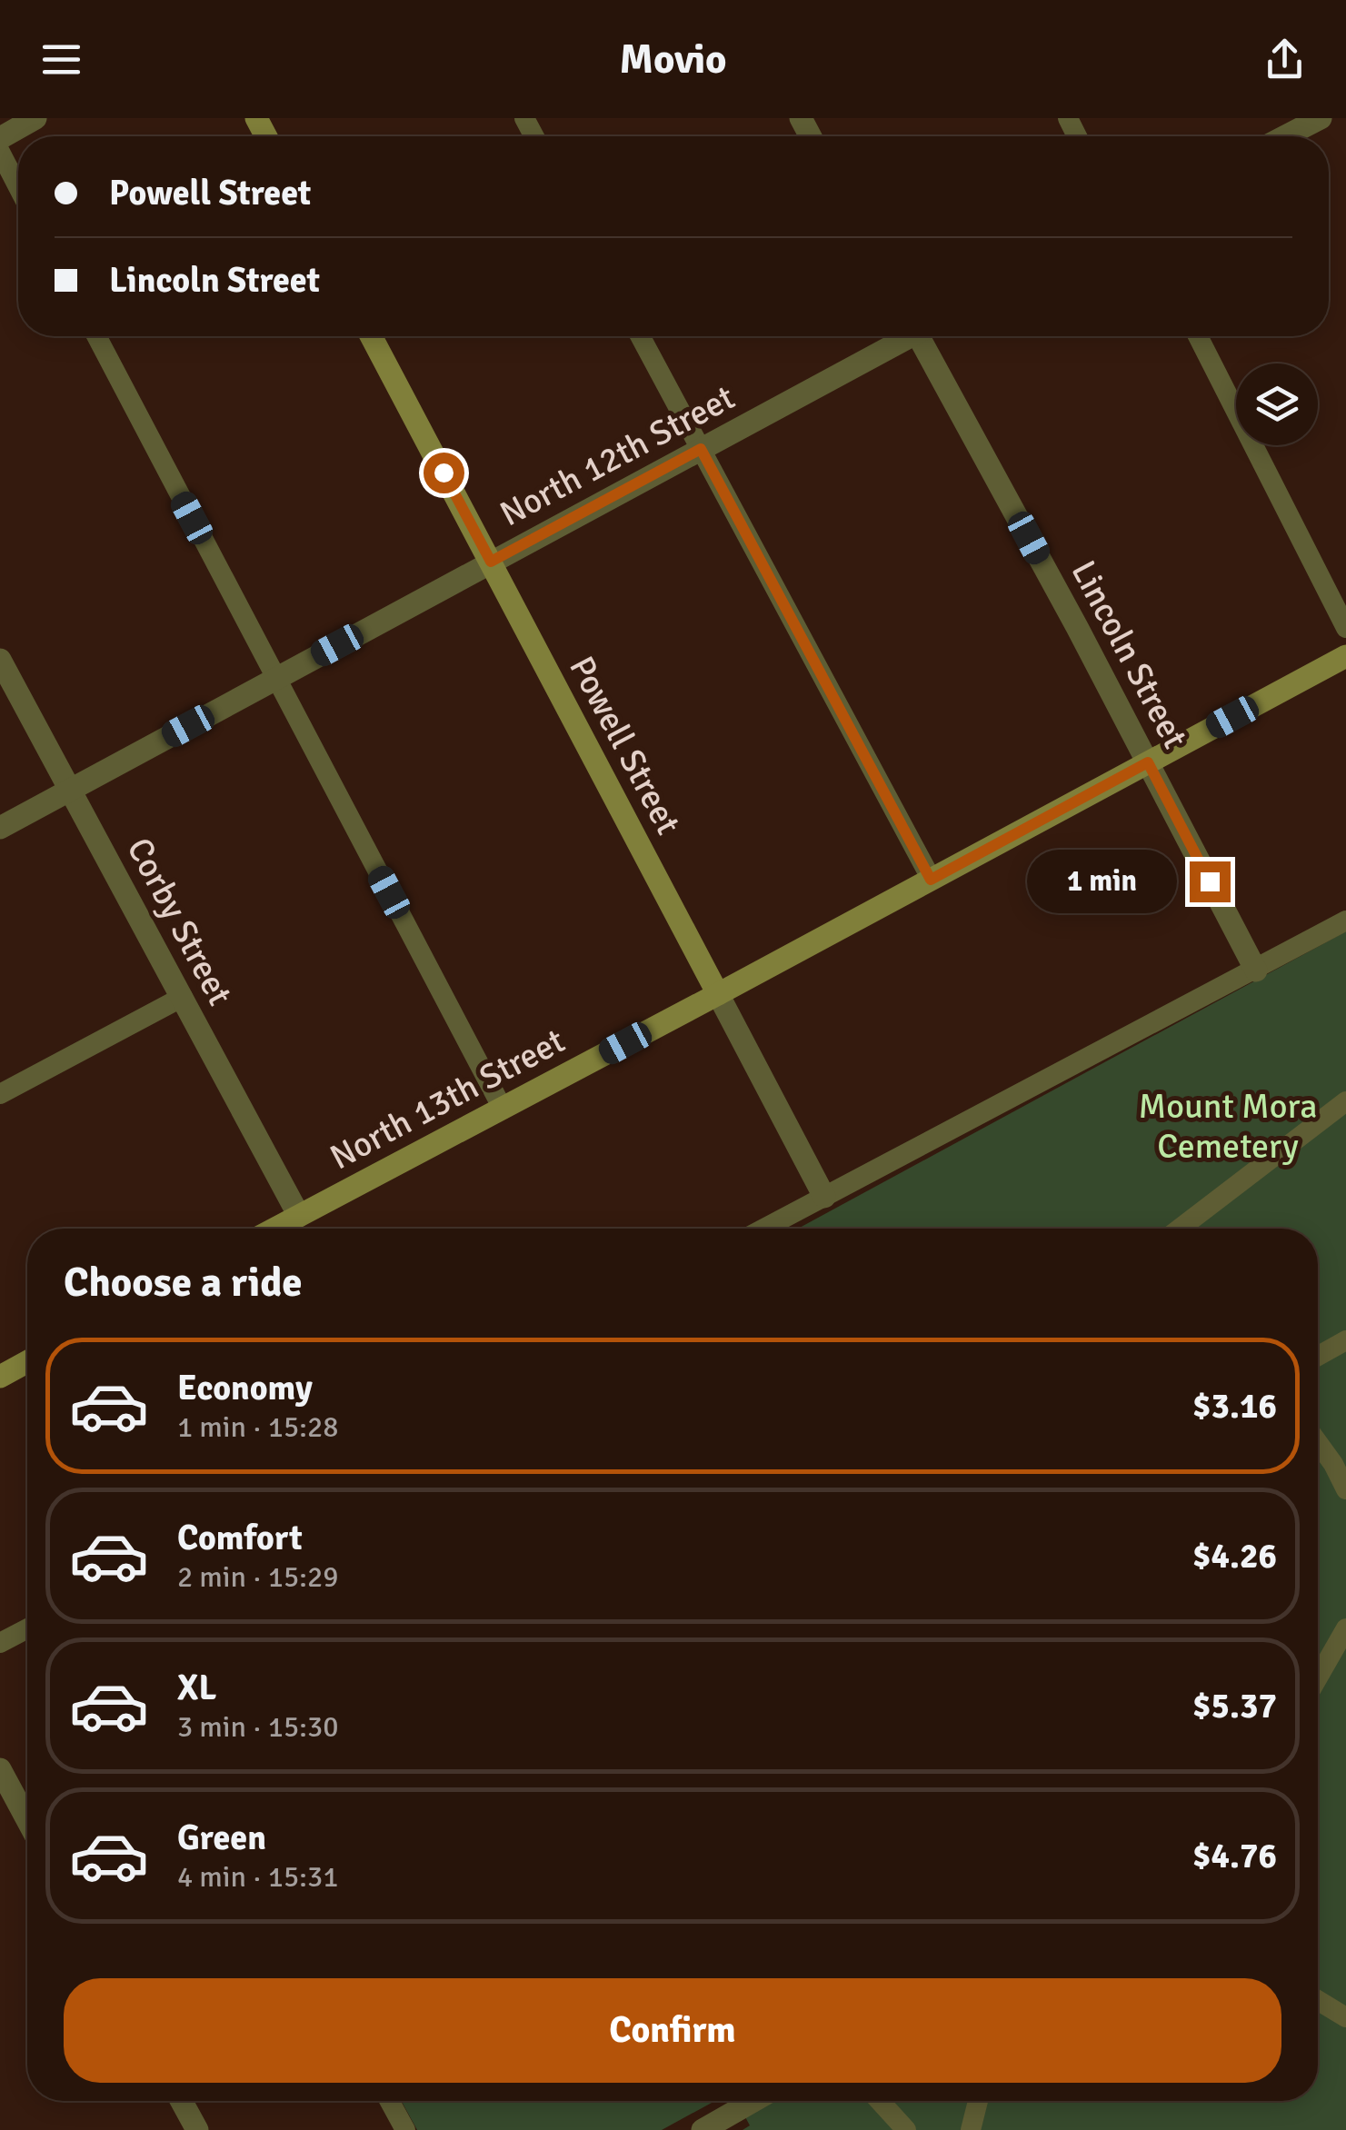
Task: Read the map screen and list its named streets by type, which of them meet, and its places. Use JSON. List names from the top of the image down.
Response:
{
  "streets": {
    "street": [
      "North 12th Street",
      "Lincoln Street",
      "Powell Street",
      "Corby Street",
      "North 13th Street"
    ]
  },
  "crossings": [
    ["North 12th Street", "Powell Street"],
    ["North 12th Street", "Corby Street"],
    ["Lincoln Street", "North 13th Street"],
    ["Powell Street", "North 13th Street"],
    ["Corby Street", "North 13th Street"]
  ],
  "parks": ["Mount Mora Cemetery"],
  "page": {
    "header": "Movio",
    "banner": ["Powell Street", "Lincoln Street"],
    "bubble": "1 min",
    "heading": "Choose a ride",
    "list": [
      {
        "name": "Economy",
        "note": "1 min · 15:28",
        "value": "$3.16"
      },
      {
        "name": "Comfort",
        "note": "2 min · 15:29",
        "value": "$4.26"
      },
      {
        "name": "XL",
        "note": "3 min · 15:30",
        "value": "$5.37"
      },
      {
        "name": "Green",
        "note": "4 min · 15:31",
        "value": "$4.76"
      }
    ],
    "buttons": "Confirm"
  }
}
